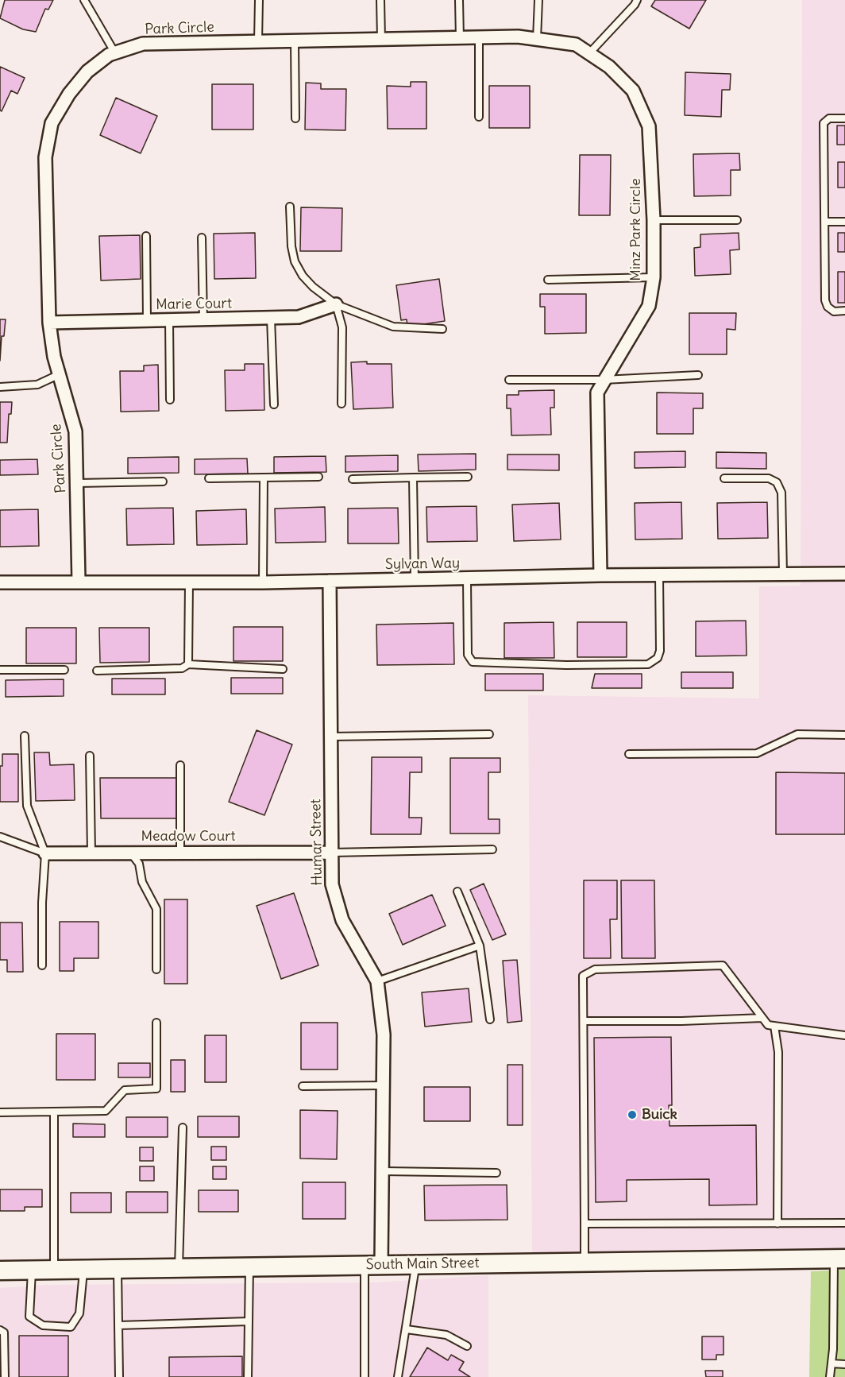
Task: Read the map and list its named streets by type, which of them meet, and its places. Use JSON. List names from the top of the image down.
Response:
{
  "streets": {
    "main road": ["South Main Street"],
    "street": [
      "Park Circle",
      "Minz Park Circle",
      "Marie Court",
      "Sylvan Way",
      "Meadow Court",
      "Humar Street"
    ]
  },
  "crossings": [
    ["Park Circle", "Minz Park Circle"],
    ["Park Circle", "Marie Court"],
    ["Park Circle", "Sylvan Way"],
    ["Minz Park Circle", "Sylvan Way"],
    ["Sylvan Way", "Humar Street"],
    ["Meadow Court", "Humar Street"],
    ["Humar Street", "South Main Street"]
  ],
  "places": ["Buick"]
}
